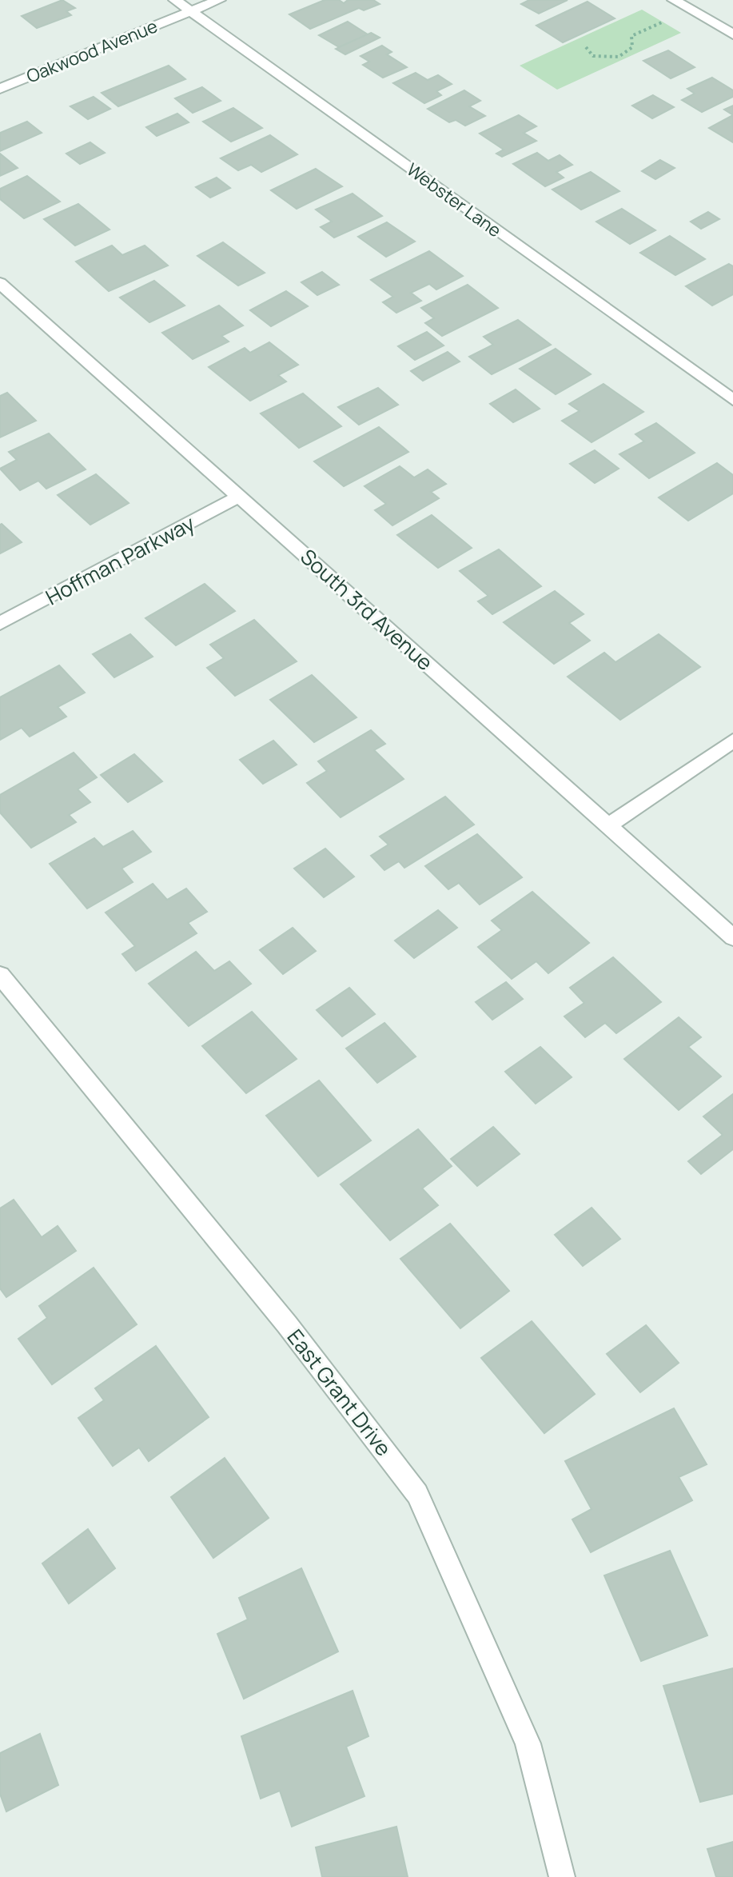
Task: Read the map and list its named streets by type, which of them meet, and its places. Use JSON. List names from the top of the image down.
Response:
{
  "streets": {
    "street": [
      "Oakwood Avenue",
      "Webster Lane",
      "Hoffman Parkway",
      "South 3rd Avenue",
      "East Grant Drive"
    ]
  },
  "crossings": [
    ["Oakwood Avenue", "Webster Lane"],
    ["Hoffman Parkway", "South 3rd Avenue"]
  ]
}
